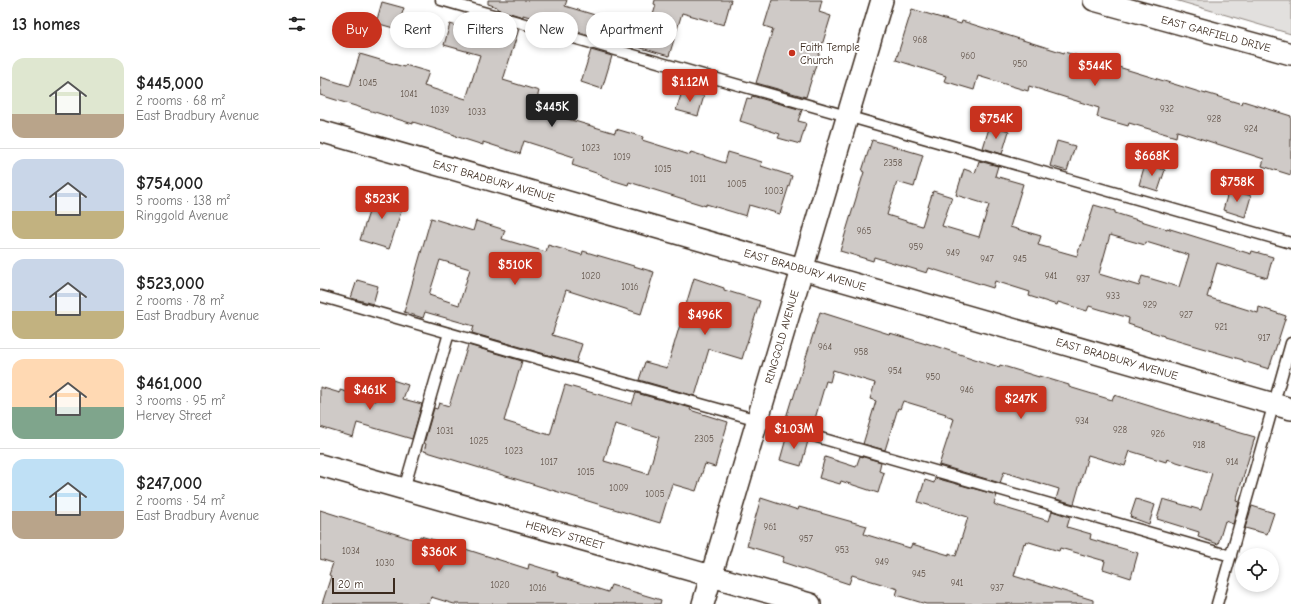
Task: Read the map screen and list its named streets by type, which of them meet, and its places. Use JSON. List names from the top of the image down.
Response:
{
  "streets": {
    "street": [
      "EAST GARFIELD DRIVE",
      "EAST BRADBURY AVENUE",
      "RINGGOLD AVENUE",
      "HERVEY STREET"
    ]
  },
  "crossings": [
    ["EAST BRADBURY AVENUE", "RINGGOLD AVENUE"],
    ["RINGGOLD AVENUE", "HERVEY STREET"]
  ],
  "places": ["Faith Temple Church"],
  "house_numbers": [
    "968",
    "960",
    "950",
    "1045",
    "1041",
    "932",
    "1039",
    "1033",
    "928",
    "924",
    "1023",
    "1019",
    "2358",
    "1015",
    "1011",
    "1005",
    "1003",
    "965",
    "959",
    "949",
    "947",
    "945",
    "1020",
    "941",
    "937",
    "1016",
    "933",
    "929",
    "927",
    "921",
    "917",
    "964",
    "958",
    "954",
    "950",
    "946",
    "934",
    "928",
    "1031",
    "926",
    "2305",
    "1025",
    "918",
    "1023",
    "1017",
    "914",
    "1015",
    "1009",
    "1005",
    "961",
    "957",
    "953",
    "1034",
    "949",
    "1030",
    "945",
    "941",
    "1020",
    "1016",
    "937"
  ],
  "scale_bar": "20 m",
  "page": {
    "heading": "13 homes",
    "chip": [
      "Buy",
      "Rent",
      "Filters",
      "New",
      "Apartment"
    ],
    "list": [
      {
        "name": "$445,000",
        "note": "2 rooms · 68 m² · East Bradbury Avenue"
      },
      {
        "name": "$754,000",
        "note": "5 rooms · 138 m² · Ringgold Avenue"
      },
      {
        "name": "$523,000",
        "note": "2 rooms · 78 m² · East Bradbury Avenue"
      },
      {
        "name": "$461,000",
        "note": "3 rooms · 95 m² · Hervey Street"
      },
      {
        "name": "$247,000",
        "note": "2 rooms · 54 m² · East Bradbury Avenue"
      }
    ],
    "price": [
      "$544K",
      "$1.12M",
      "$445K",
      "$754K",
      "$668K",
      "$758K",
      "$523K",
      "$510K",
      "$496K",
      "$461K",
      "$247K",
      "$1.03M",
      "$360K"
    ],
    "scale": "20 m"
  }
}
